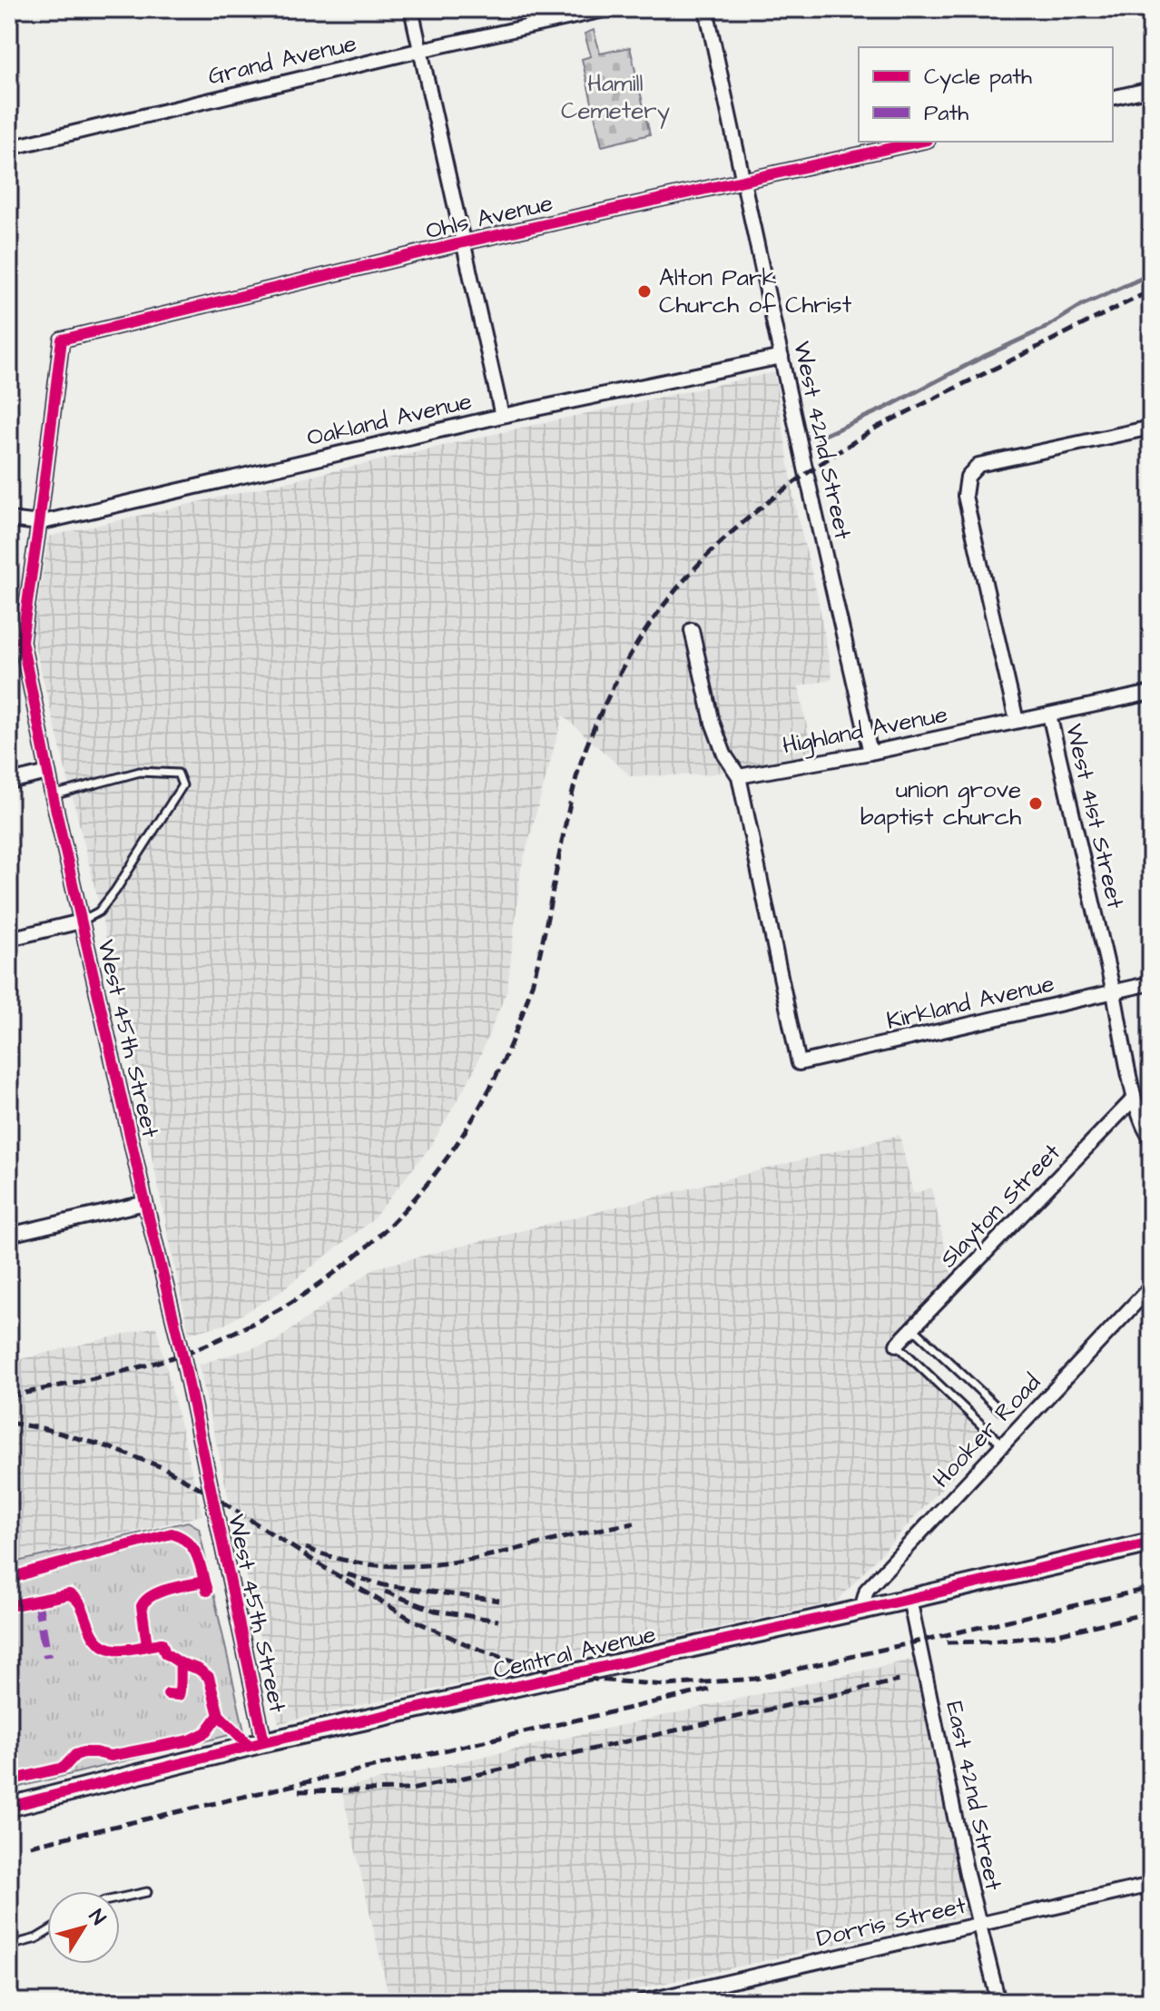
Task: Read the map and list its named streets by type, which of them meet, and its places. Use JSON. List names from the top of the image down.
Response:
{
  "streets": {
    "street": [
      "Grand Avenue",
      "Ohls Avenue",
      "Oakland Avenue",
      "West 42nd Street",
      "Highland Avenue",
      "West 41st Street",
      "Kirkland Avenue",
      "West 45th Street",
      "Slayton Street",
      "Hooker Road",
      "Central Avenue",
      "East 42nd Street",
      "Dorris Street"
    ]
  },
  "crossings": [
    ["Ohls Avenue", "West 42nd Street"],
    ["Ohls Avenue", "West 45th Street"],
    ["Oakland Avenue", "West 42nd Street"],
    ["Oakland Avenue", "West 45th Street"],
    ["West 42nd Street", "Highland Avenue"],
    ["Highland Avenue", "West 41st Street"],
    ["Highland Avenue", "Kirkland Avenue"],
    ["West 41st Street", "Kirkland Avenue"],
    ["West 41st Street", "Slayton Street"],
    ["West 45th Street", "Central Avenue"],
    ["Hooker Road", "Central Avenue"],
    ["Central Avenue", "East 42nd Street"],
    ["East 42nd Street", "Dorris Street"]
  ],
  "parks": ["Hamill Cemetery"],
  "places": ["Alton Park Church of Christ", "union grove baptist church"],
  "legend": ["Cycle path", "Path"],
  "north": "top right"
}
